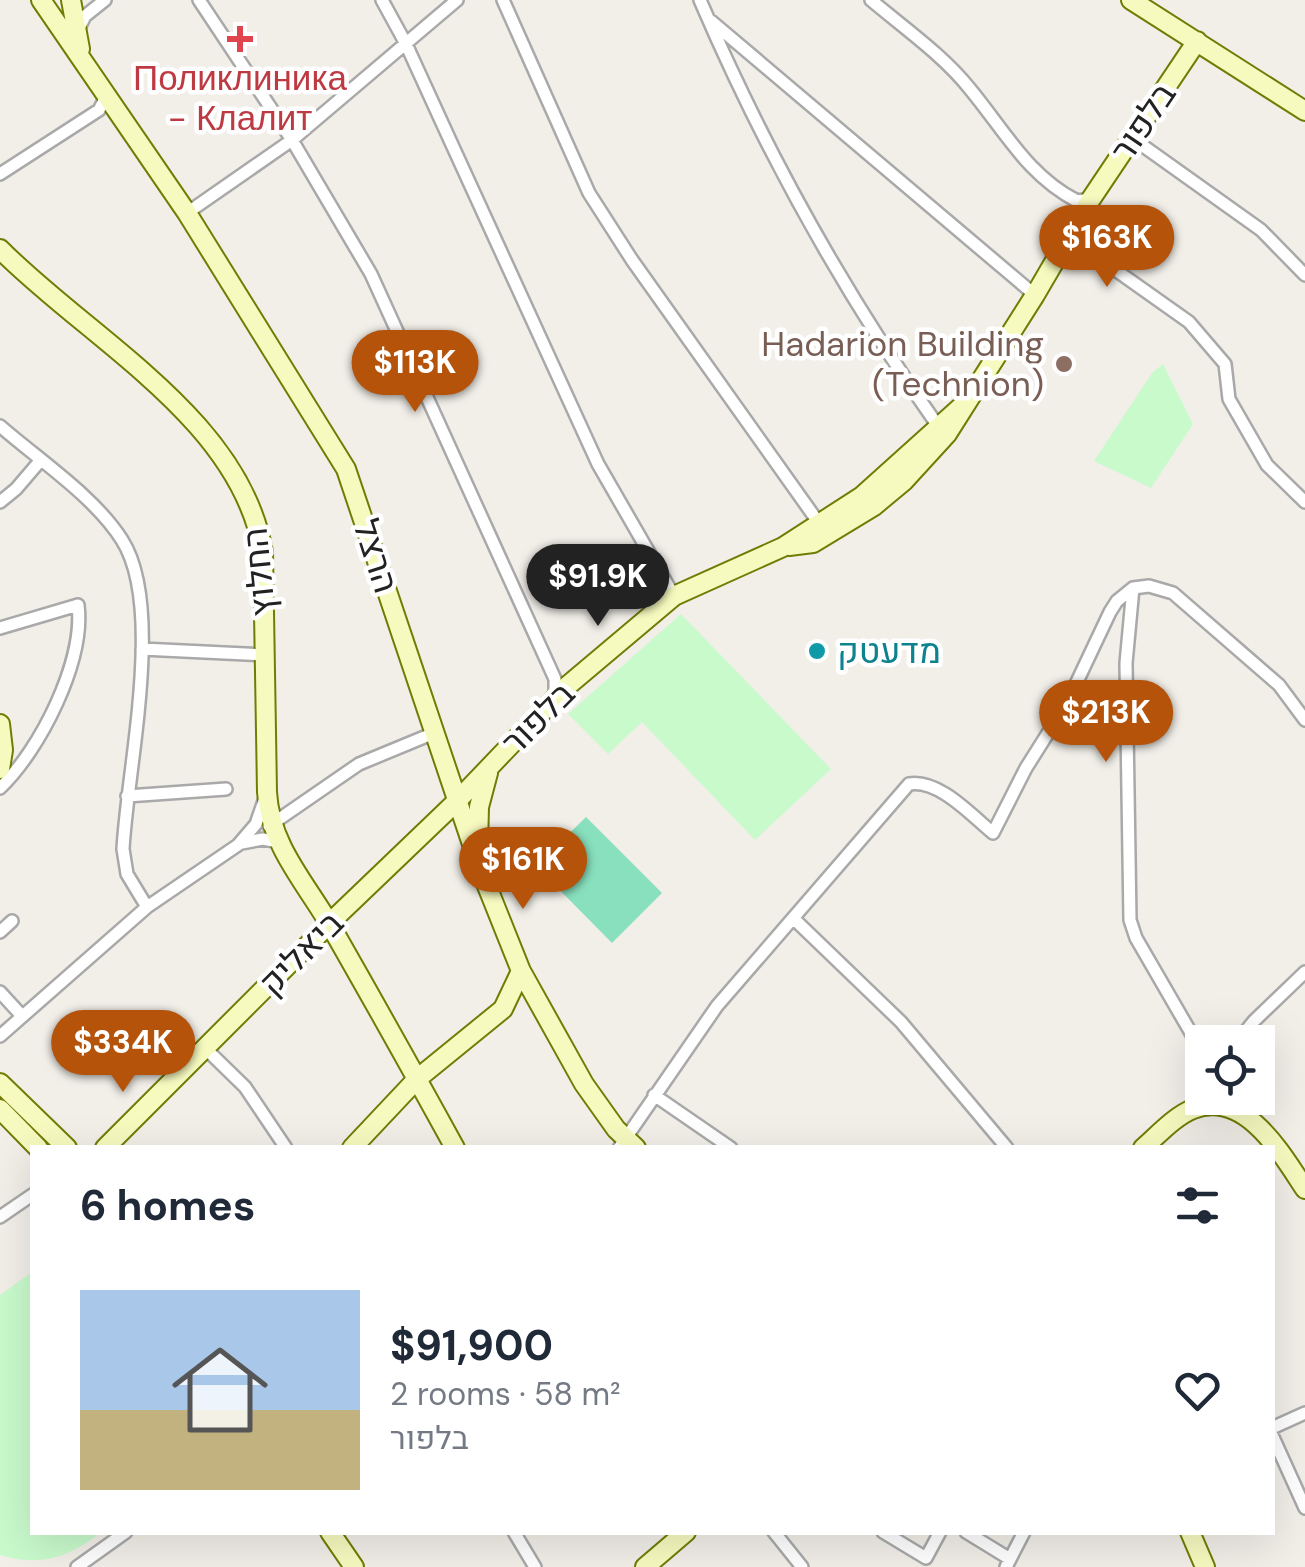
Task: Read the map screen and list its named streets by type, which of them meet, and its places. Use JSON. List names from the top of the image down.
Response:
{
  "streets": {
    "street": [
      "בלפור",
      "הרצל",
      "החלוץ",
      "ביאליק"
    ]
  },
  "crossings": [
    ["בלפור", "הרצל"],
    ["בלפור", "ביאליק"],
    ["הרצל", "ביאליק"],
    ["החלוץ", "ביאליק"]
  ],
  "places": {
    "health": ["Поликлиника - Клалит"],
    "other": ["Hadarion Building (Technion)", "מדעטק"]
  },
  "page": {
    "price": [
      "$163K",
      "$113K",
      "$91.9K",
      "$213K",
      "$161K",
      "$334K"
    ],
    "heading": "6 homes",
    "list": [
      {
        "name": "$91,900",
        "note": "2 rooms · 58 m² · בלפור"
      }
    ]
  }
}
